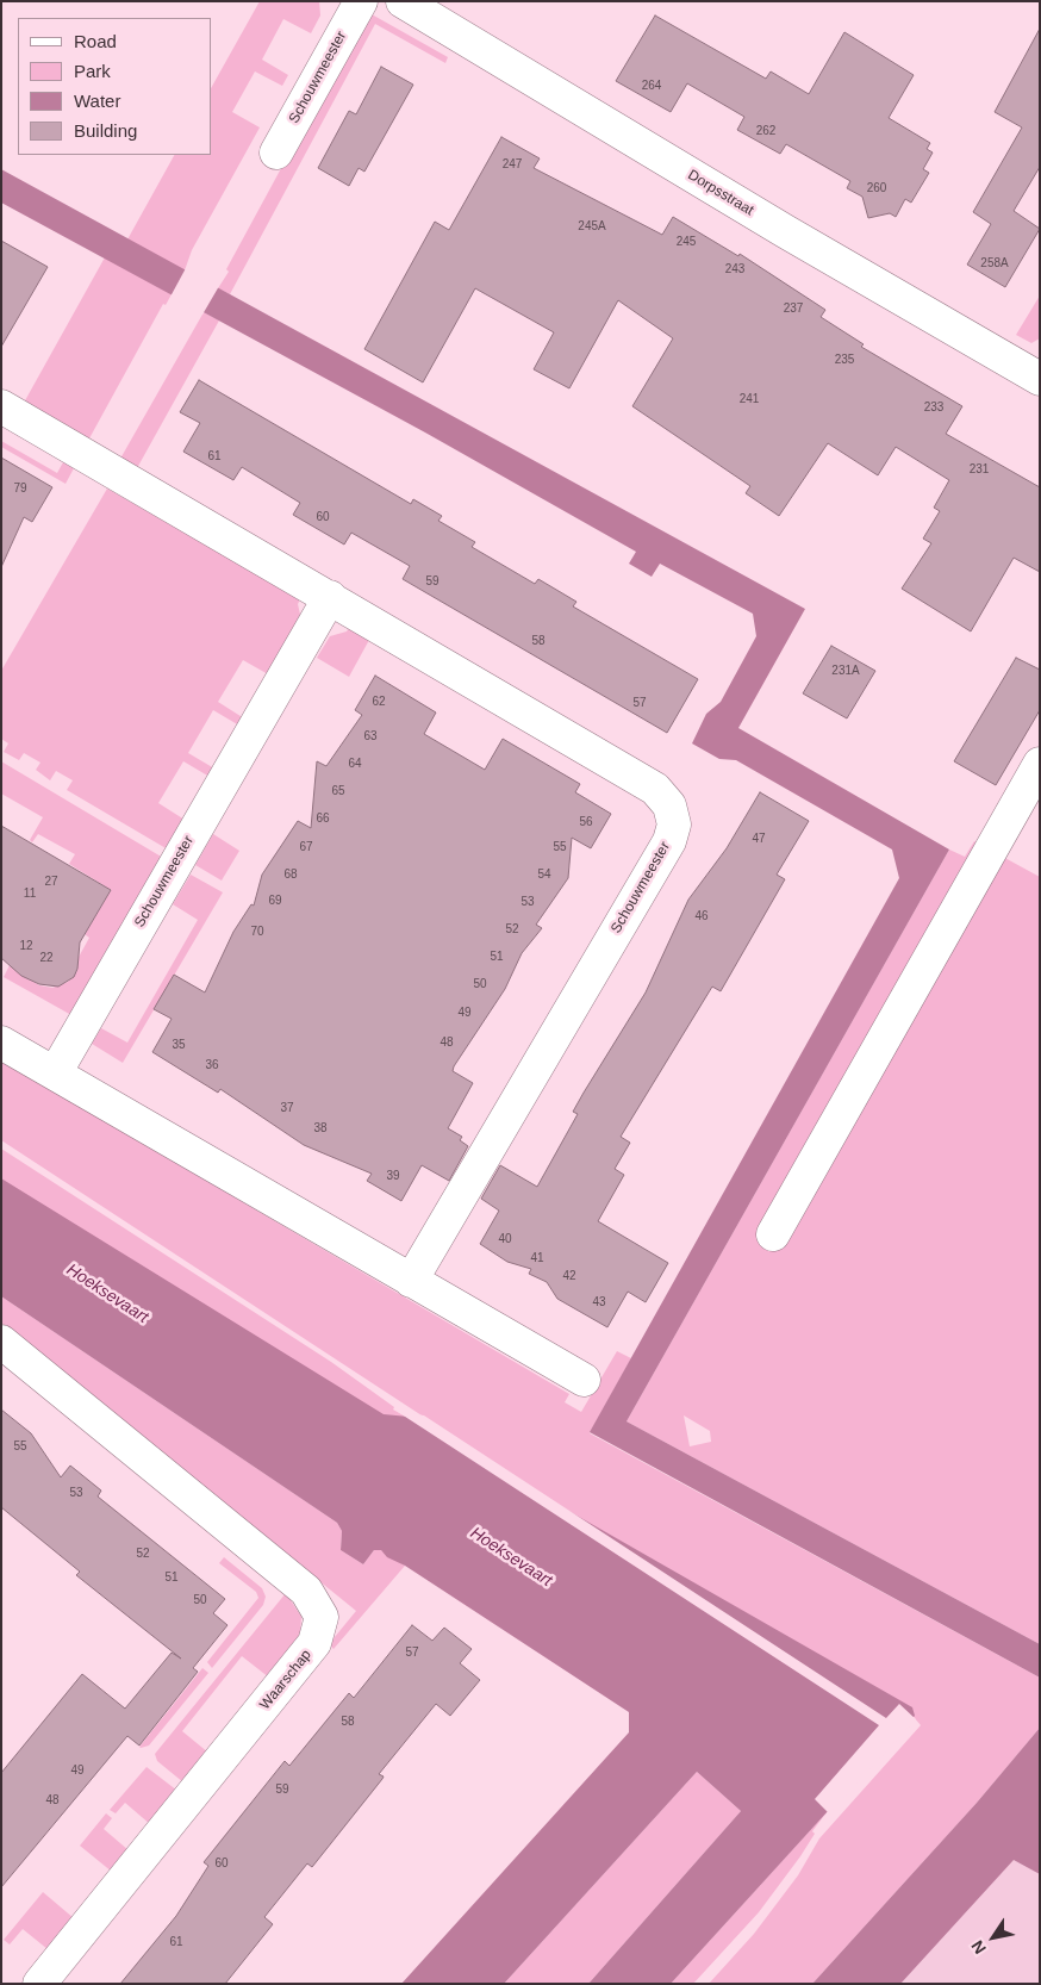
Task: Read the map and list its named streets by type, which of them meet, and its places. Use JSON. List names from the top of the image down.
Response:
{
  "streets": {
    "street": ["Schouwmeester", "Dorpsstraat", "Waarschap"]
  },
  "water": ["Hoeksevaart"],
  "house_numbers": [
    "264",
    "262",
    "247",
    "260",
    "245A",
    "245",
    "258A",
    "243",
    "237",
    "235",
    "241",
    "233",
    "61",
    "231",
    "79",
    "60",
    "59",
    "58",
    "231A",
    "62",
    "57",
    "63",
    "64",
    "65",
    "66",
    "56",
    "47",
    "67",
    "55",
    "68",
    "54",
    "27",
    "11",
    "69",
    "53",
    "46",
    "52",
    "70",
    "12",
    "51",
    "22",
    "50",
    "49",
    "48",
    "35",
    "36",
    "37",
    "38",
    "39",
    "40",
    "41",
    "42",
    "43",
    "55",
    "53",
    "52",
    "51",
    "50",
    "57",
    "58",
    "49",
    "59",
    "48",
    "60",
    "61"
  ],
  "legend": [
    "Road",
    "Park",
    "Water",
    "Building"
  ],
  "north": "bottom left"
}
